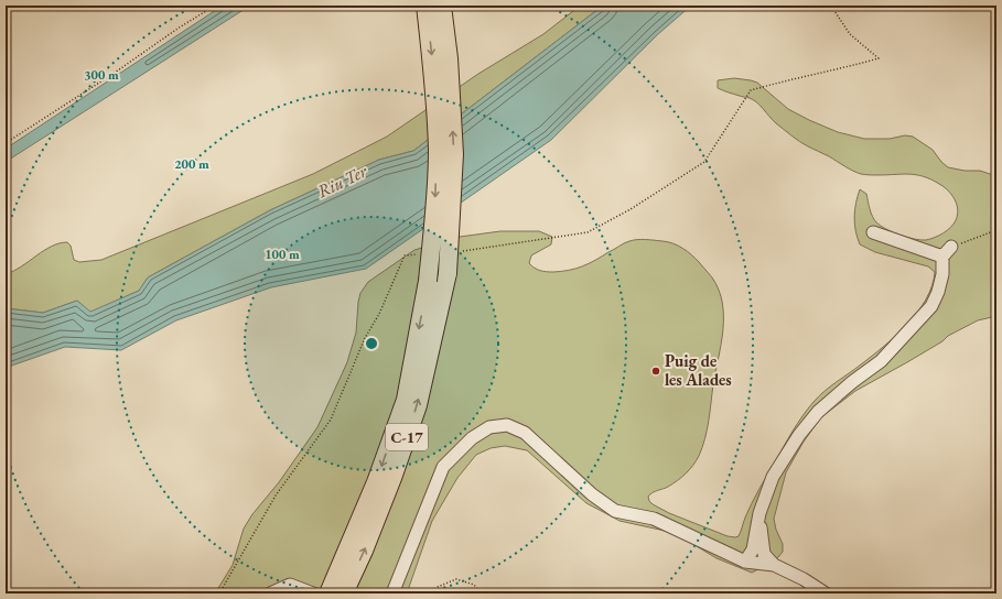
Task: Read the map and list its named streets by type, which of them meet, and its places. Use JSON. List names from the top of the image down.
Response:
{
  "streets": {
    "highway": ["C-17"]
  },
  "water": ["Riu Ter"],
  "places": ["Puig de les Alades"],
  "rings": ["300 m", "200 m", "100 m"]
}
